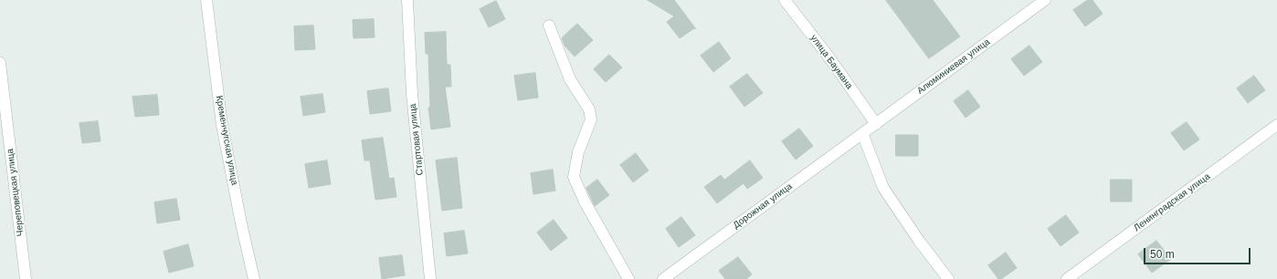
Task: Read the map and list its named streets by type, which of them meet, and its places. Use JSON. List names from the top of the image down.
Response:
{
  "streets": {
    "street": [
      "улица Баумана",
      "Алюминиевая улица",
      "Стартовая улица",
      "Кременчугская улица",
      "Череповецкая улица",
      "Ленинградская улица",
      "Дорожная улица"
    ]
  },
  "crossings": [
    ["улица Баумана", "Алюминиевая улица"],
    ["Алюминиевая улица", "Дорожная улица"]
  ],
  "scale_bar": "50 m"
}
